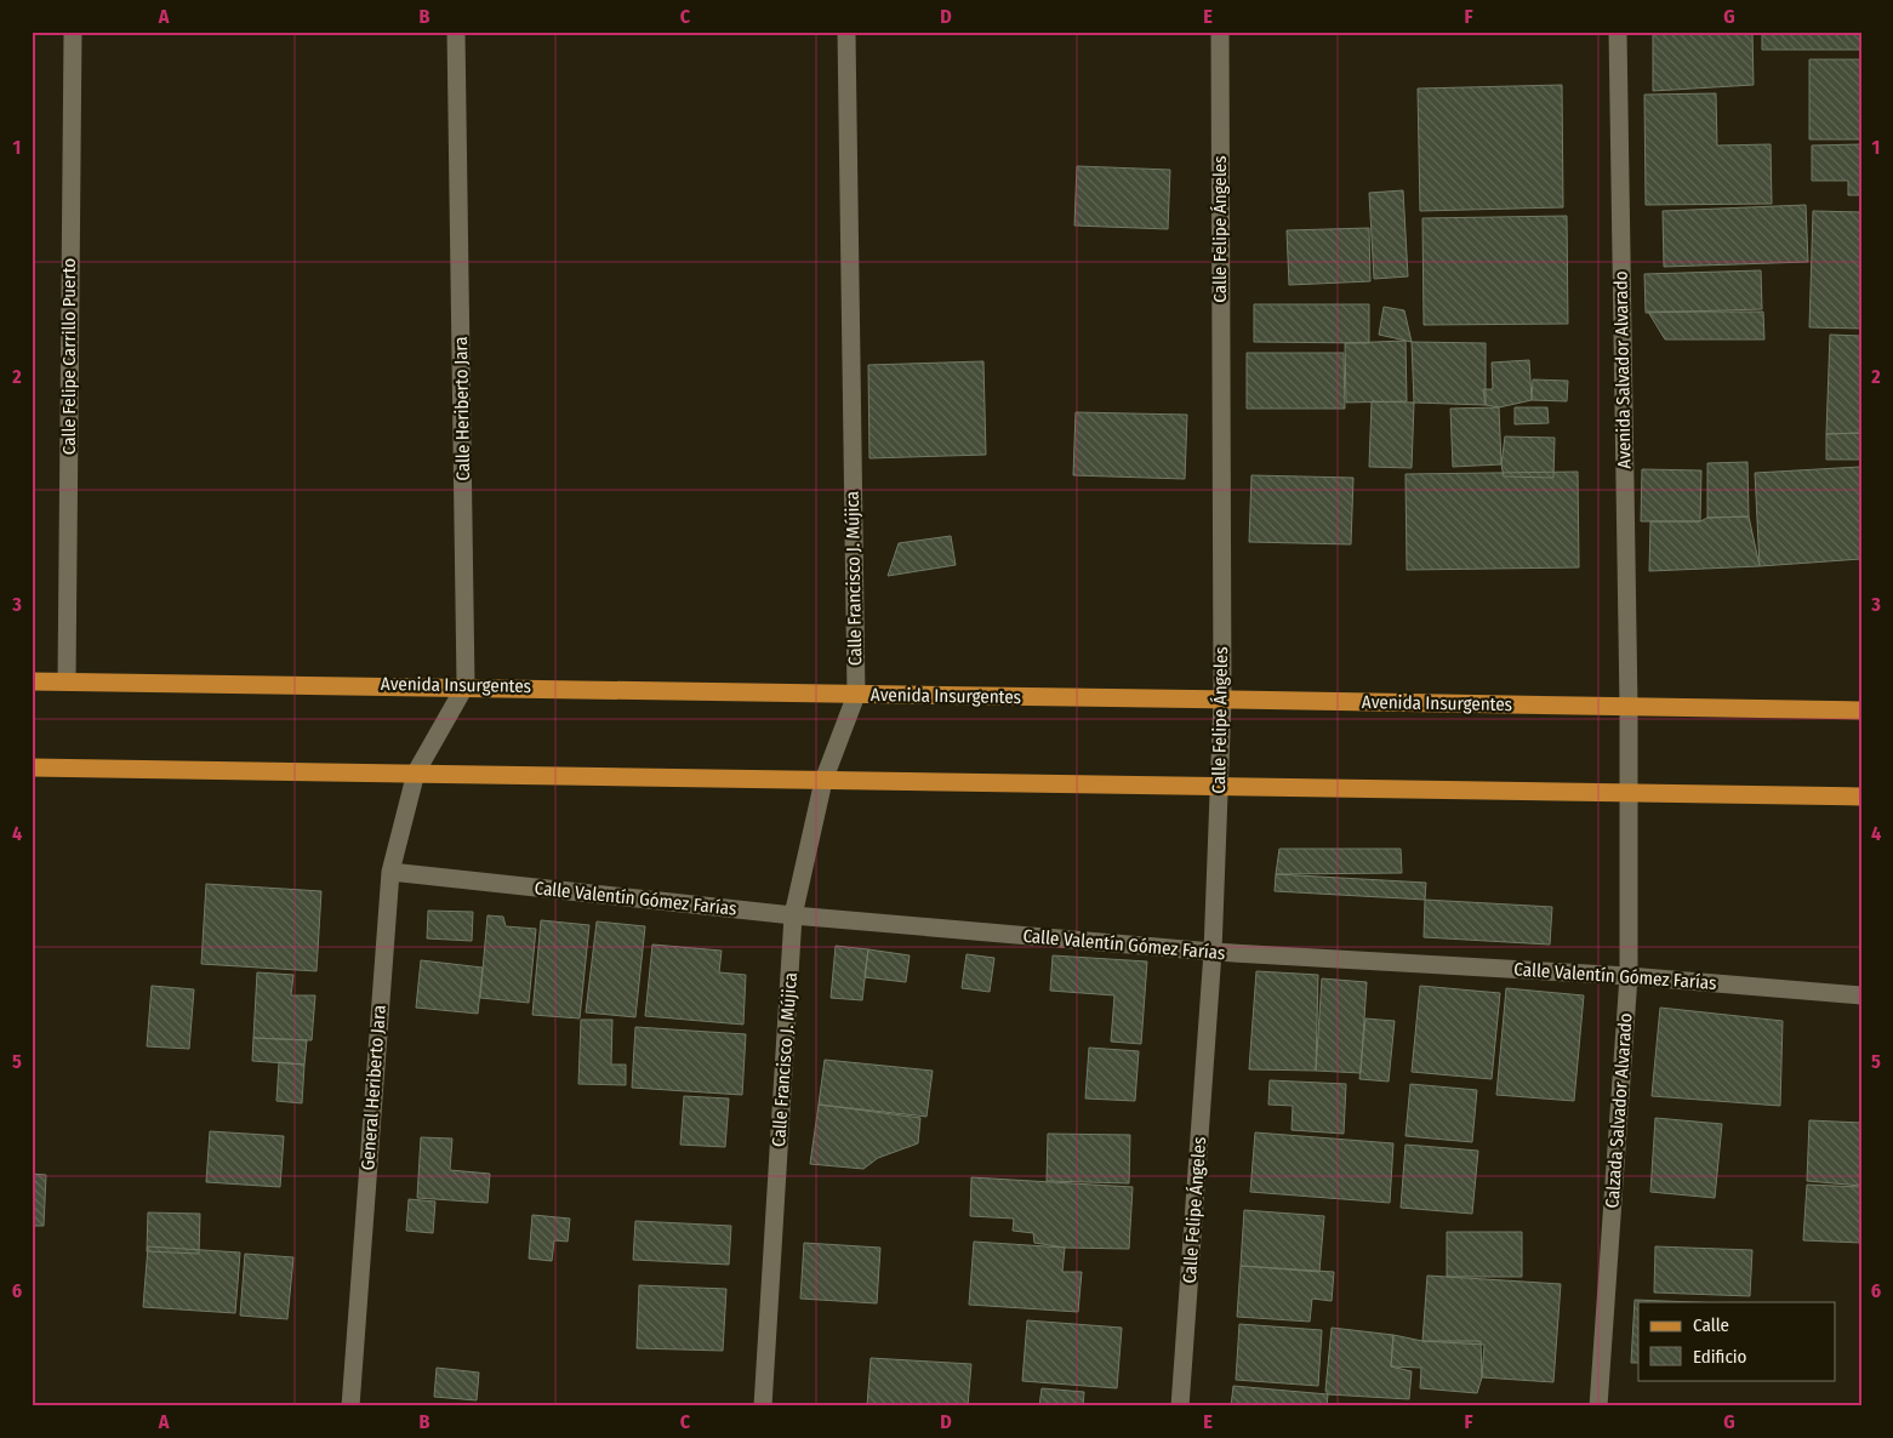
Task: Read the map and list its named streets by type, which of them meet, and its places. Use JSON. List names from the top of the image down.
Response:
{
  "streets": {
    "main road": ["Avenida Insurgentes"],
    "street": [
      "Calle Felipe Ángeles",
      "Calle Felipe Carrillo Puerto",
      "Avenida Salvador Alvarado",
      "Calle Heriberto Jara",
      "Calle Francisco J. Mújica",
      "Calle Valentín Gómez Farías",
      "General Heriberto Jara",
      "Calzada Salvador Alvarado"
    ]
  },
  "crossings": [
    ["Calle Felipe Ángeles", "Avenida Insurgentes"],
    ["Calle Felipe Ángeles", "Calle Valentín Gómez Farías"],
    ["Calle Felipe Carrillo Puerto", "Avenida Insurgentes"],
    ["Avenida Salvador Alvarado", "Avenida Insurgentes"],
    ["Avenida Salvador Alvarado", "Calzada Salvador Alvarado"],
    ["Calle Heriberto Jara", "Avenida Insurgentes"],
    ["Calle Francisco J. Mújica", "Avenida Insurgentes"],
    ["Calle Francisco J. Mújica", "Calle Valentín Gómez Farías"],
    ["Avenida Insurgentes", "Calzada Salvador Alvarado"],
    ["Calle Valentín Gómez Farías", "General Heriberto Jara"],
    ["Calle Valentín Gómez Farías", "Calzada Salvador Alvarado"]
  ],
  "legend": ["Calle", "Edificio"],
  "grid": {
    "columns": [
      "A",
      "B",
      "C",
      "D",
      "E",
      "F",
      "G"
    ],
    "rows": [
      "1",
      "2",
      "3",
      "4",
      "5",
      "6"
    ]
  }
}
